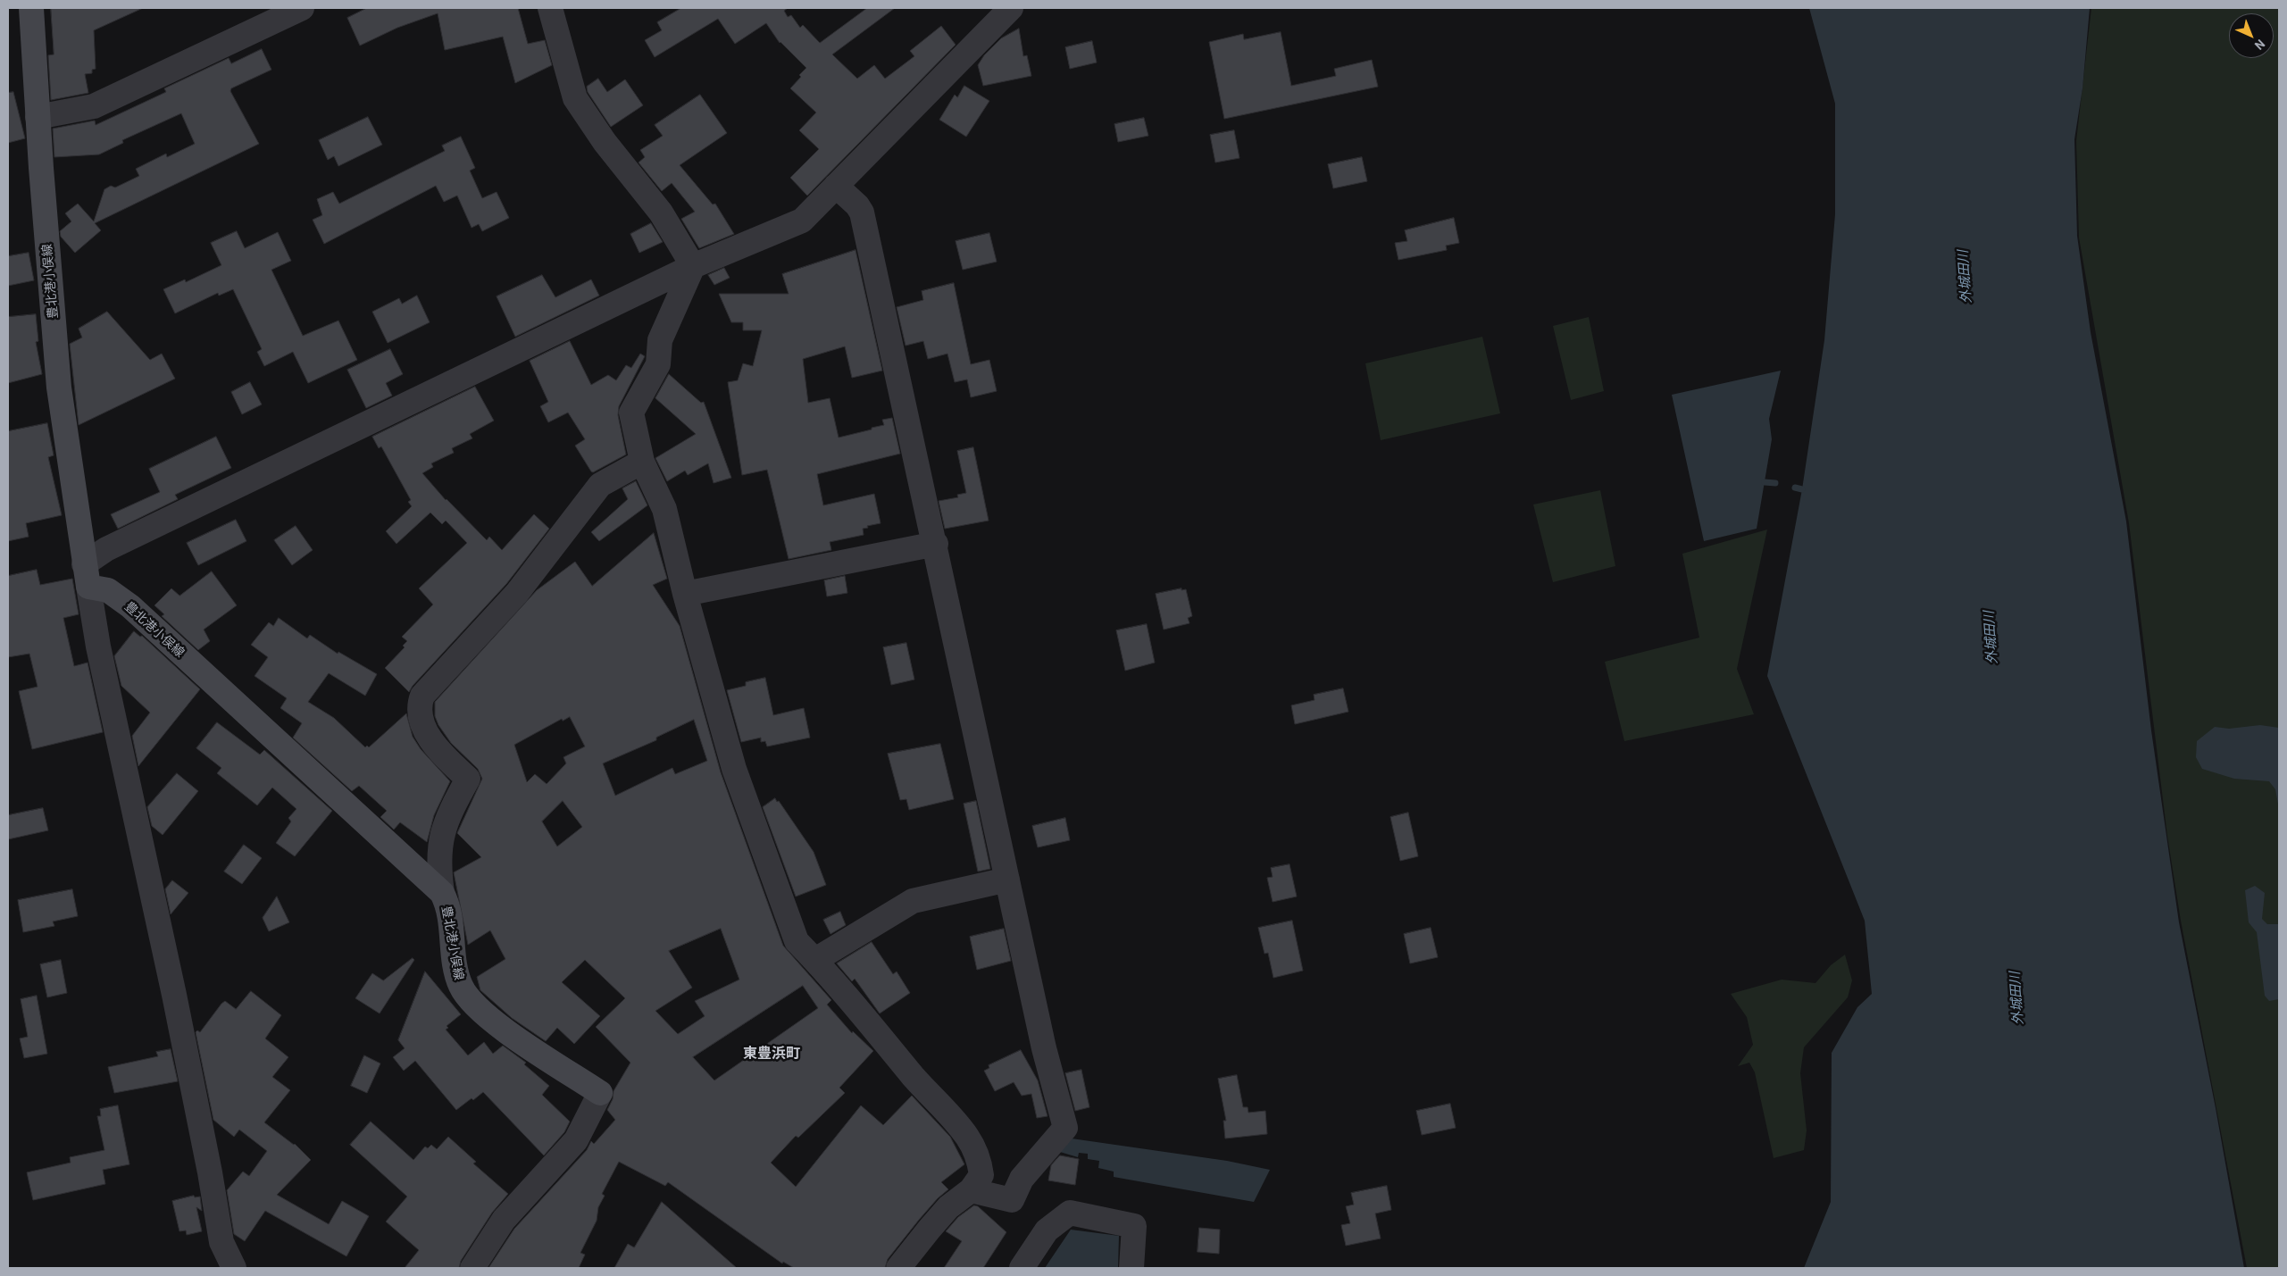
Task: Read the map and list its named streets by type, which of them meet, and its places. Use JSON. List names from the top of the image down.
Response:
{
  "streets": {
    "main road": ["豊北港小俣線"]
  },
  "districts": ["東豊浜町"],
  "water": ["外城田川"],
  "north": "bottom right"
}
